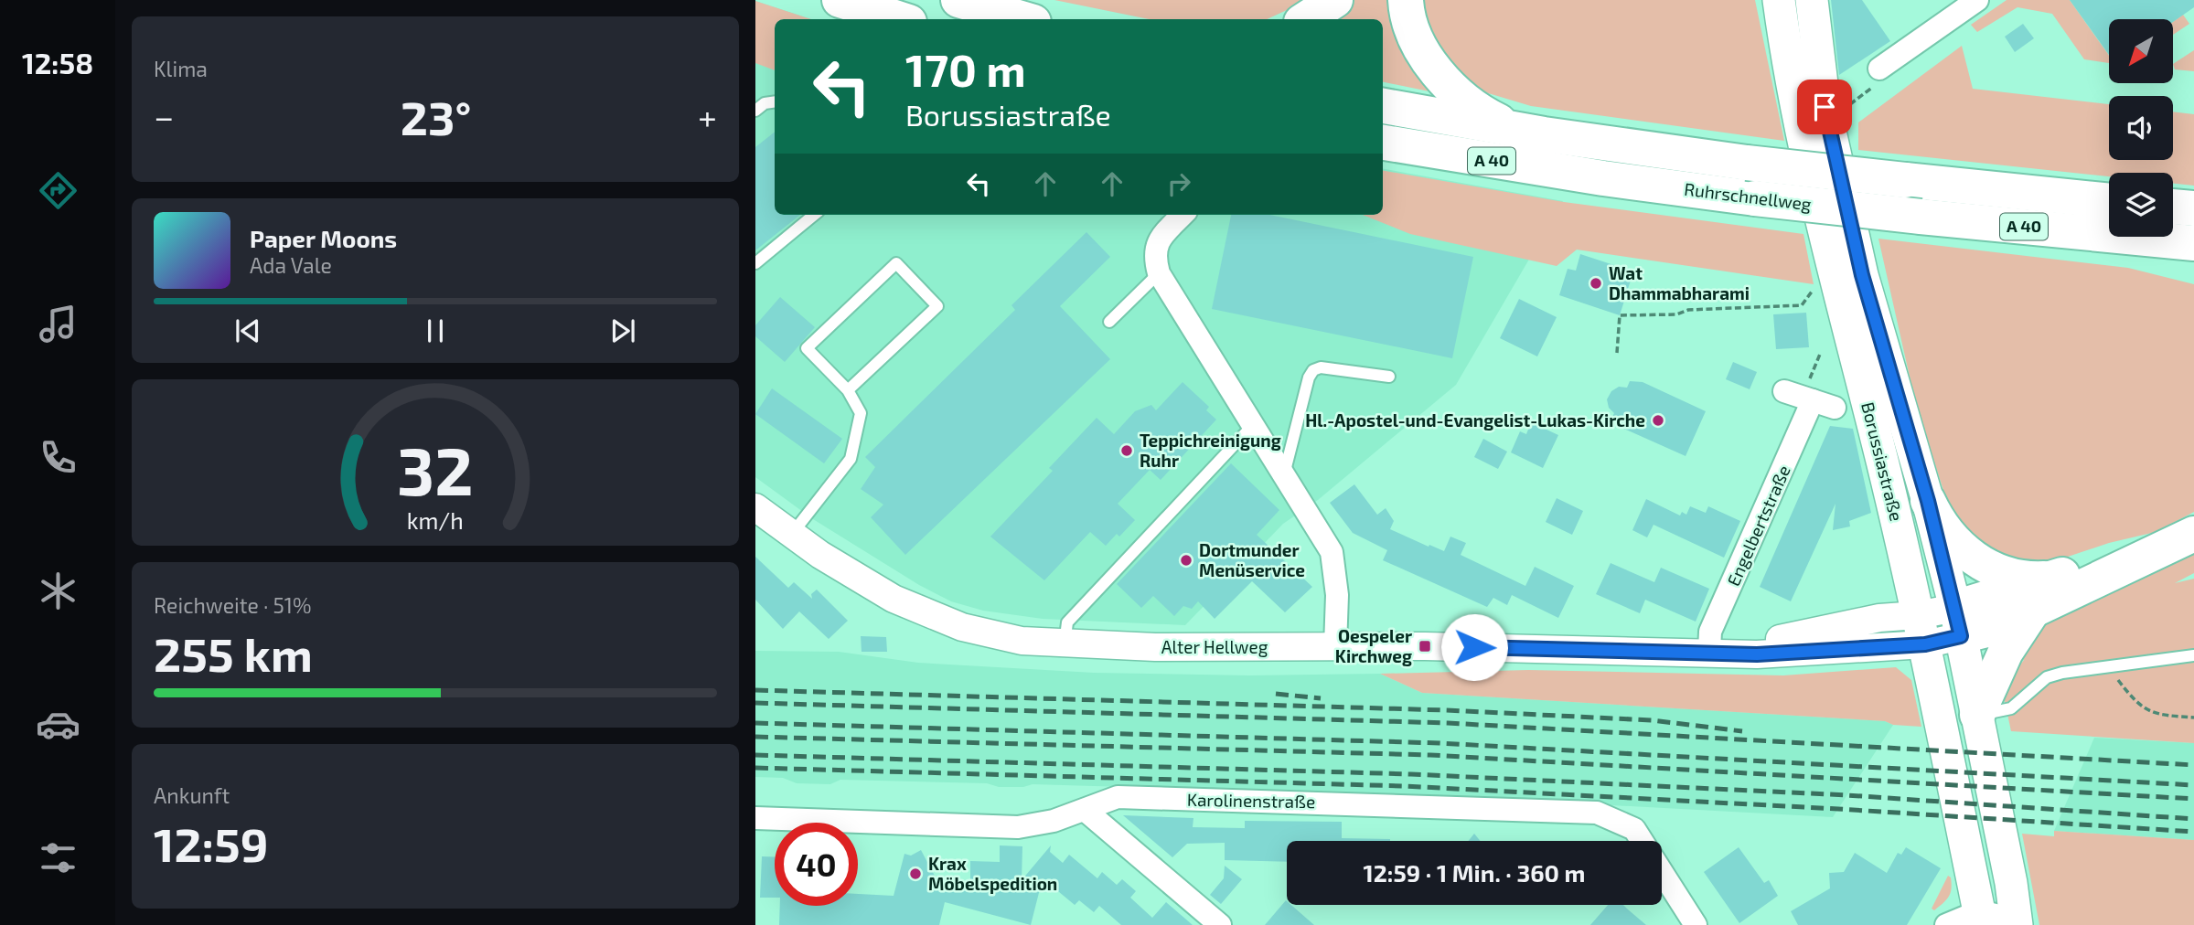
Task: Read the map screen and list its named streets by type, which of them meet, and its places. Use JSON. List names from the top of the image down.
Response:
{
  "streets": {
    "highway": ["A 40", "Ruhrschnellweg"],
    "main road": ["Borussiastraße"],
    "street": ["Engelbertstraße", "Alter Hellweg", "Karolinenstraße"]
  },
  "crossings": [
    ["Borussiastraße", "Alter Hellweg"],
    ["Engelbertstraße", "Alter Hellweg"]
  ],
  "places": {
    "other": [
      "Wat Dhammabharami",
      "Hl.-Apostel-und-Evangelist-Lukas-Kirche",
      "Teppichreinigung Ruhr",
      "Dortmunder Menüservice",
      "Krax Möbelspedition"
    ],
    "transit": ["Oespeler Kirchweg"]
  },
  "north": "bottom left",
  "page": {
    "tabs": "12:58",
    "tile": [
      "Klima",
      ["Reichweite · 51%", "255 km"],
      ["Ankunft", "12:59"]
    ],
    "turn": ["170 m", "Borussiastraße"],
    "heat": ["−", "23°", "+"],
    "song": ["Paper Moons", "Ada Vale"],
    "limit": "40",
    "trip": "12:59 · 1 Min. · 360 m",
    "gauge": ["32", "km/h"]
  }
}
